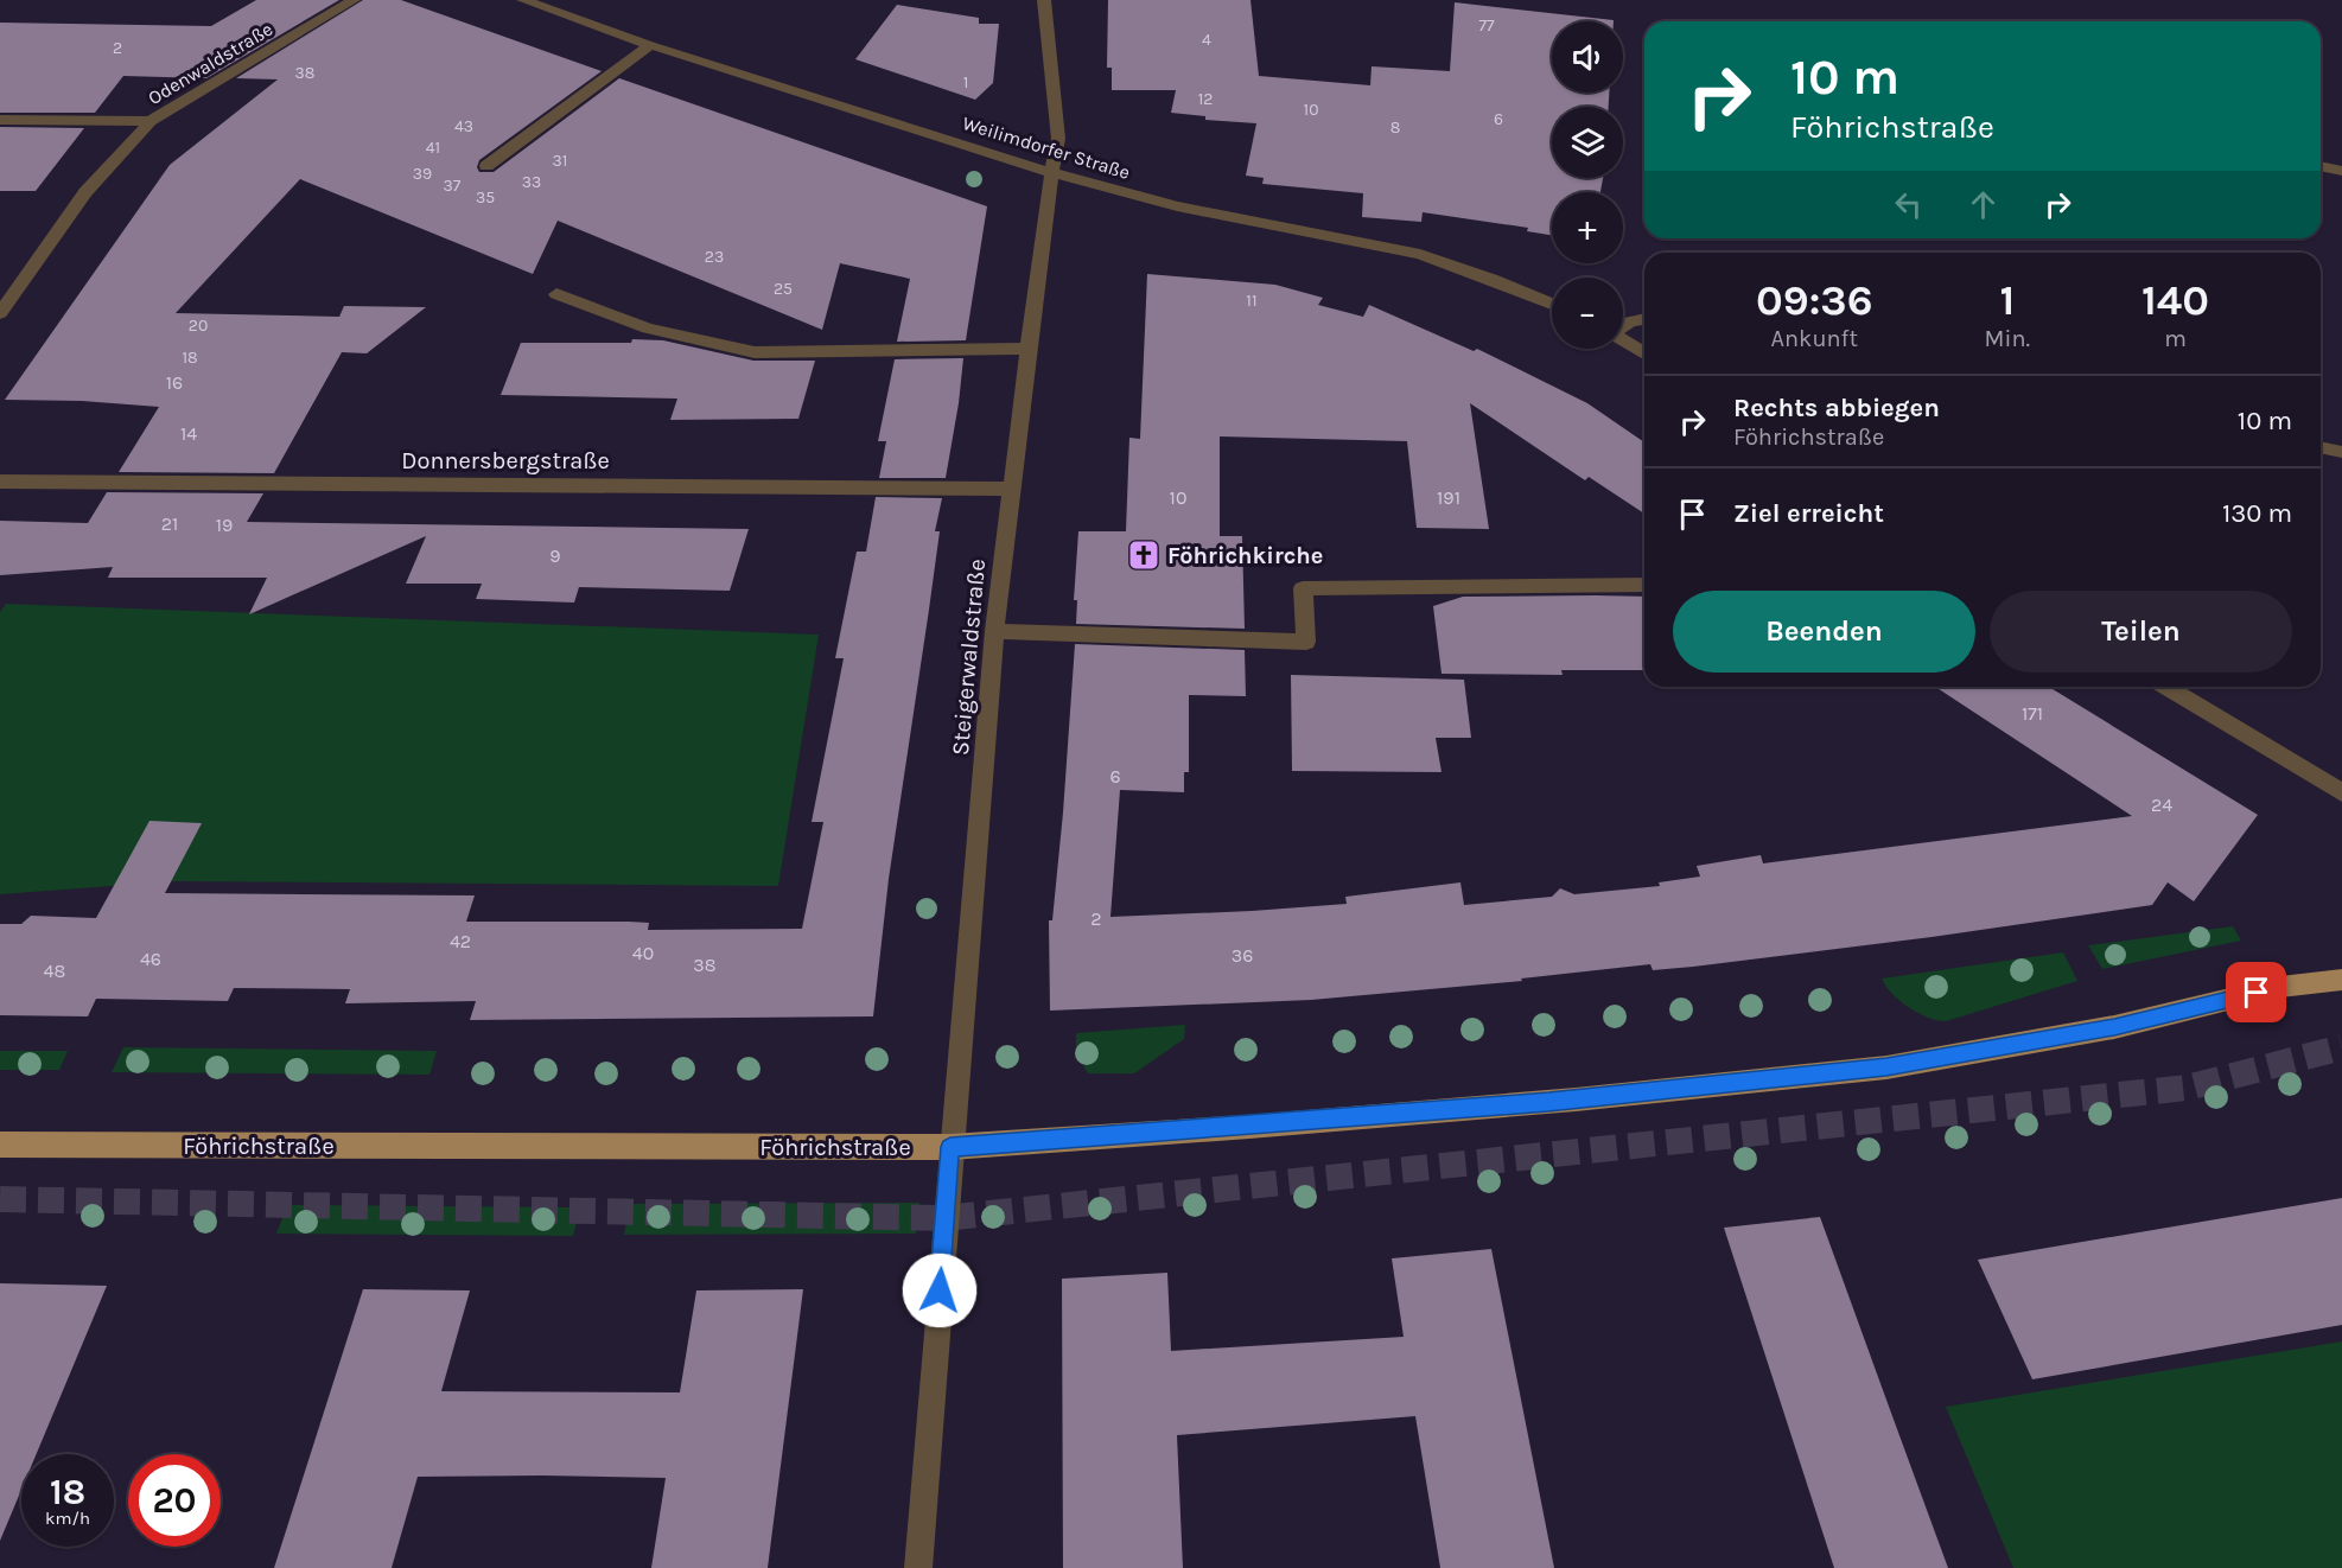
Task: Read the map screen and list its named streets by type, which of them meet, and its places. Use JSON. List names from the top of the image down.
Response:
{
  "streets": {
    "main road": ["Föhrichstraße"],
    "street": [
      "Odenwaldstraße",
      "Weilimdorfer Straße",
      "Donnersbergstraße",
      "Steigerwaldstraße"
    ]
  },
  "crossings": [
    ["Weilimdorfer Straße", "Steigerwaldstraße"],
    ["Donnersbergstraße", "Steigerwaldstraße"],
    ["Steigerwaldstraße", "Föhrichstraße"]
  ],
  "places": {
    "church": ["Föhrichkirche"]
  },
  "house_numbers": [
    "77",
    "4",
    "2",
    "38",
    "1",
    "12",
    "10",
    "6",
    "43",
    "8",
    "41",
    "31",
    "39",
    "33",
    "37",
    "35",
    "23",
    "25",
    "11",
    "20",
    "18",
    "16",
    "14",
    "10",
    "191",
    "21",
    "19",
    "9",
    "171",
    "6",
    "24",
    "2",
    "42",
    "40",
    "36",
    "46",
    "38",
    "48"
  ],
  "page": {
    "map_buttons": ["+", "−"],
    "turn": ["10 m", "Föhrichstraße"],
    "eta": [
      "09:36",
      "Ankunft",
      "1",
      "Min.",
      "140",
      "m"
    ],
    "list": [
      {
        "name": "Rechts abbiegen",
        "note": "Föhrichstraße",
        "value": "10 m"
      },
      {
        "name": "Ziel erreicht",
        "value": "130 m"
      }
    ],
    "buttons": ["Beenden", "Teilen"],
    "speed": "18 km/h",
    "limit": "20"
  }
}
